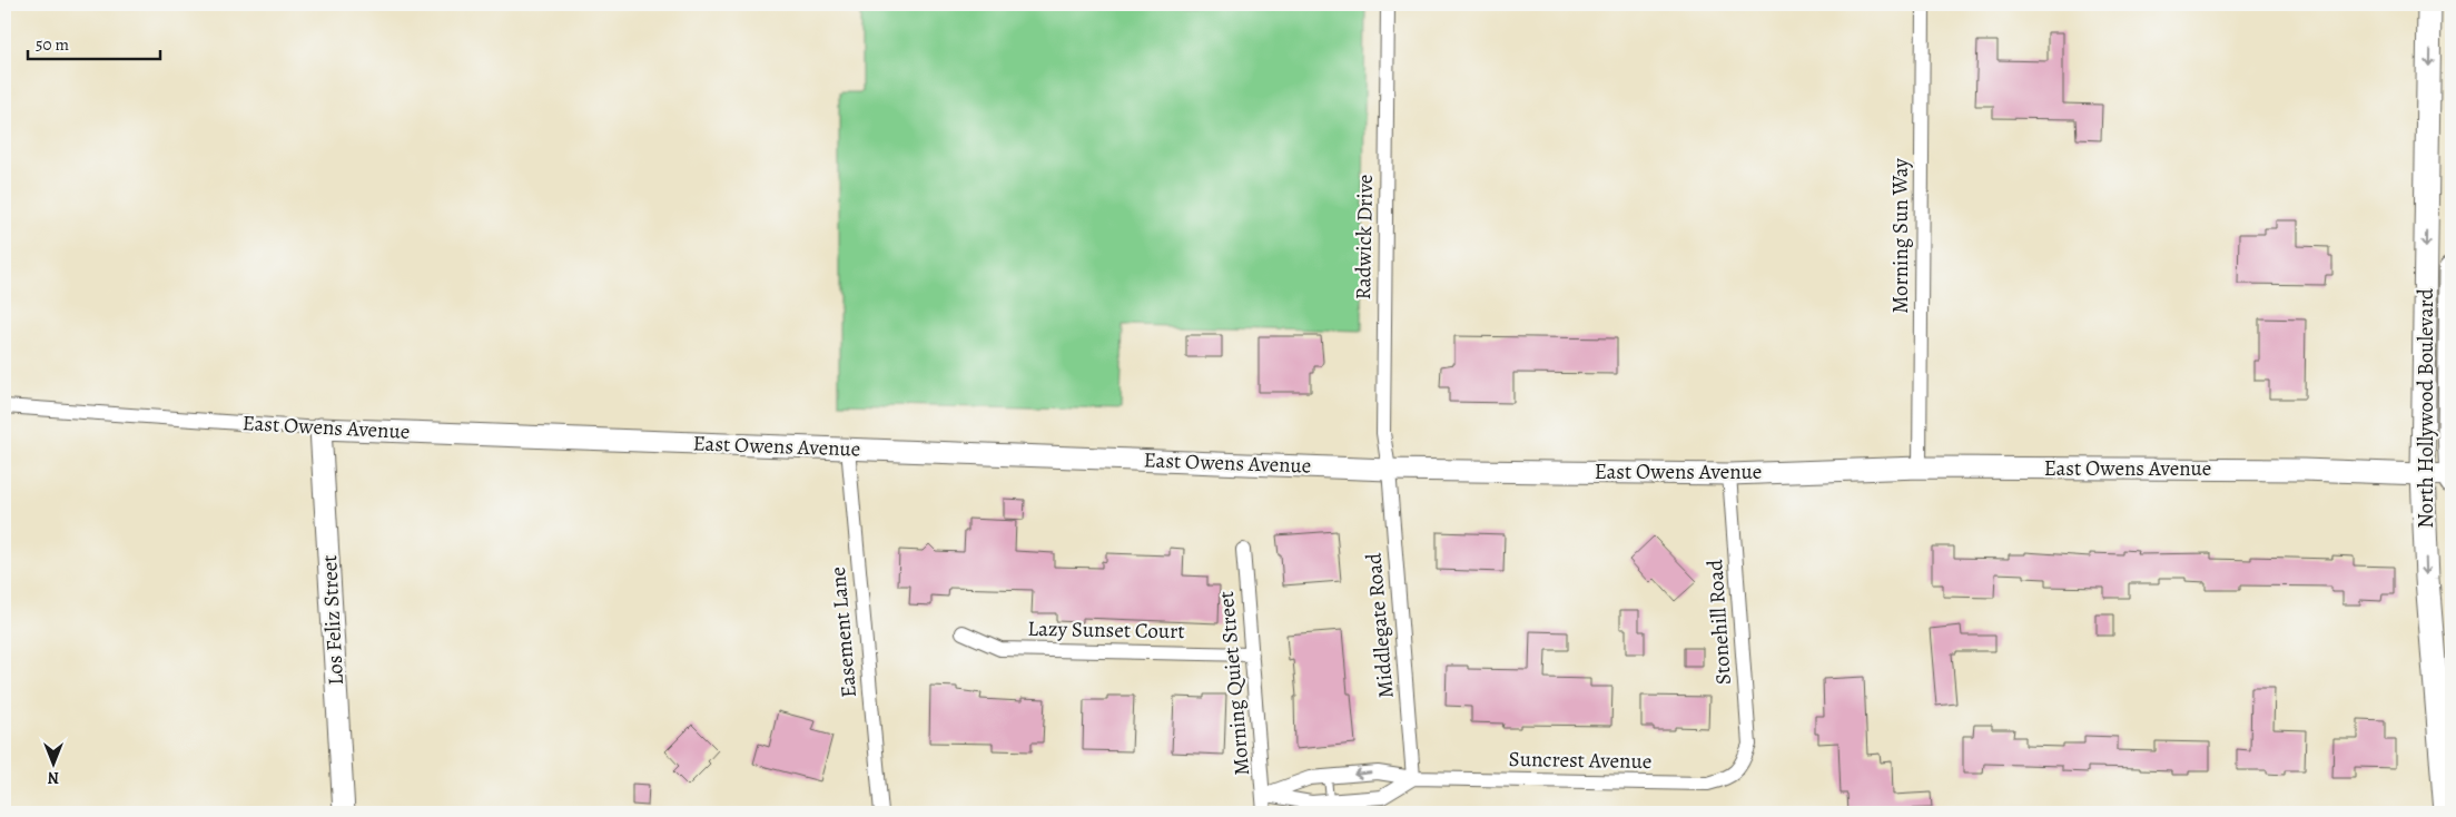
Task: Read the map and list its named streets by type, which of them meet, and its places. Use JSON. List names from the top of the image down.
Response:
{
  "streets": {
    "main road": ["North Hollywood Boulevard"],
    "street": [
      "Morning Sun Way",
      "Radwick Drive",
      "East Owens Avenue",
      "Los Feliz Street",
      "Stonehill Road",
      "Middlegate Road",
      "Lazy Sunset Court",
      "Easement Lane",
      "Morning Quiet Street",
      "Suncrest Avenue"
    ]
  },
  "crossings": [
    ["Morning Sun Way", "East Owens Avenue"],
    ["Radwick Drive", "East Owens Avenue"],
    ["Radwick Drive", "Middlegate Road"],
    ["North Hollywood Boulevard", "East Owens Avenue"],
    ["East Owens Avenue", "Los Feliz Street"],
    ["East Owens Avenue", "Stonehill Road"],
    ["East Owens Avenue", "Middlegate Road"],
    ["East Owens Avenue", "Easement Lane"],
    ["Stonehill Road", "Suncrest Avenue"],
    ["Middlegate Road", "Suncrest Avenue"],
    ["Lazy Sunset Court", "Morning Quiet Street"],
    ["Morning Quiet Street", "Suncrest Avenue"]
  ],
  "one_way": ["North Hollywood Boulevard"],
  "scale_bar": "50 m",
  "north": "bottom"
}
